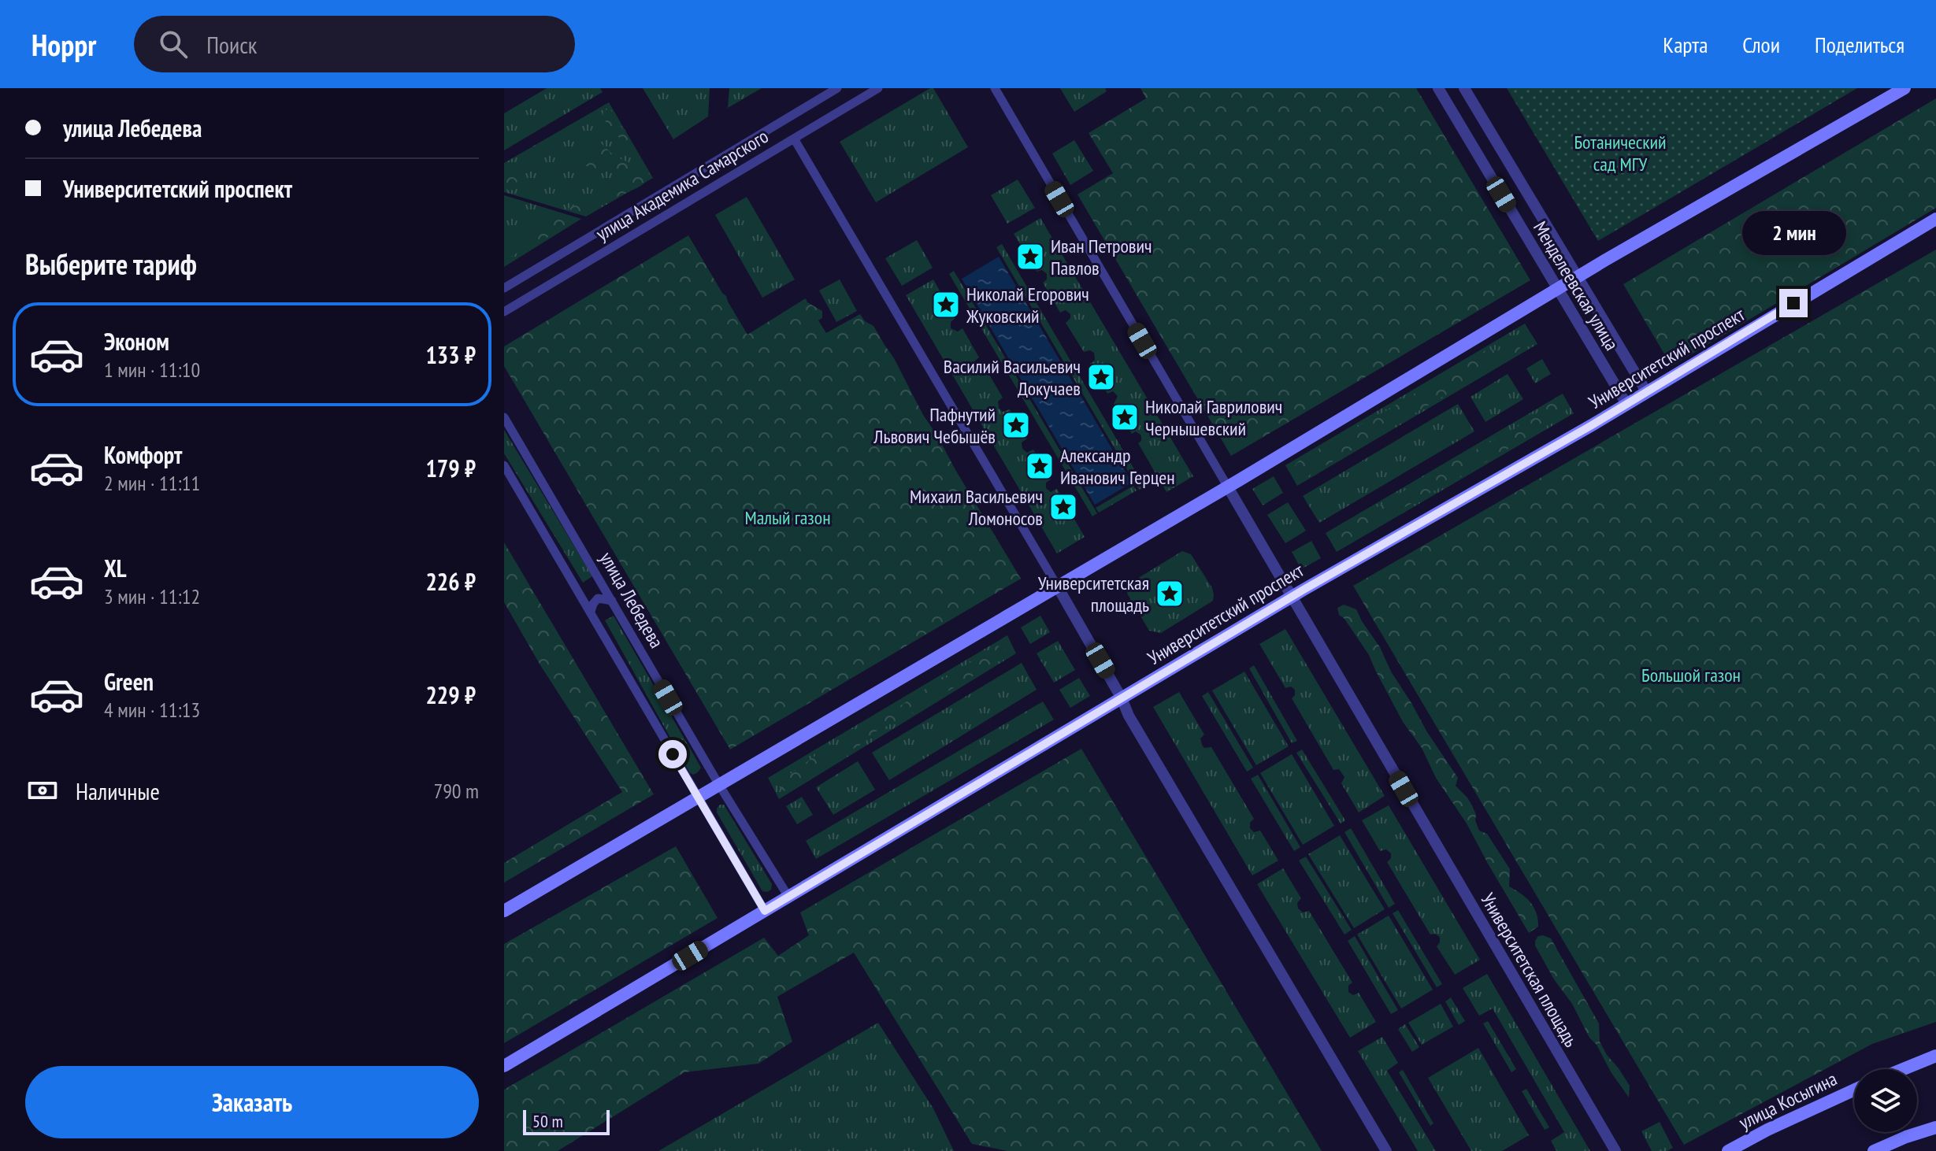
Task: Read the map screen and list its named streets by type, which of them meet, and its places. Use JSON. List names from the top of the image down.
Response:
{
  "streets": {
    "main road": ["Университетский проспект", "улица Косыгина"],
    "street": [
      "улица Академика Самарского",
      "Менделеевская улица",
      "улица Лебедева",
      "Университетская площадь"
    ]
  },
  "crossings": [
    ["Менделеевская улица", "Университетский проспект"],
    ["Университетский проспект", "улица Лебедева"],
    ["Университетский проспект", "Университетская площадь"]
  ],
  "parks": ["Ботанический сад МГУ", "Малый газон", "Большой газон"],
  "places": {
    "place": [
      "Иван Петрович Павлов",
      "Николай Егорович Жуковский",
      "Василий Васильевич Докучаев",
      "Николай Гаврилович Чернышевский",
      "Пафнутий Львович Чебышёв",
      "Александр Иванович Герцен",
      "Михаил Васильевич Ломоносов",
      "Университетская площадь"
    ]
  },
  "scale_bar": "50 m",
  "page": {
    "header": "Hoppr",
    "search": "Поиск",
    "nav": ["Карта", "Слои", "Поделиться"],
    "banner": ["улица Лебедева", "Университетский проспект"],
    "bubble": "2 мин",
    "heading": "Выберите тариф",
    "list": [
      {
        "name": "Эконом",
        "note": "1 мин · 11:10",
        "value": "133 ₽"
      },
      {
        "name": "Комфорт",
        "note": "2 мин · 11:11",
        "value": "179 ₽"
      },
      {
        "name": "XL",
        "note": "3 мин · 11:12",
        "value": "226 ₽"
      },
      {
        "name": "Green",
        "note": "4 мин · 11:13",
        "value": "229 ₽"
      }
    ],
    "pay": ["Наличные", "790 m"],
    "buttons": "Заказать",
    "scale": "50 m"
  }
}
